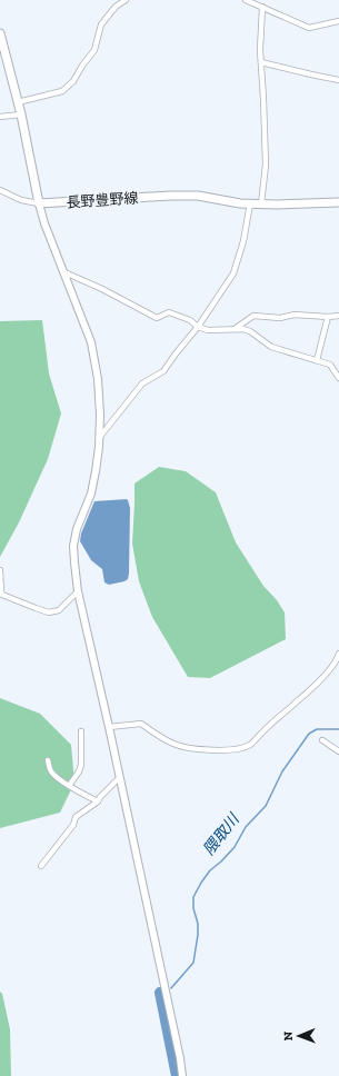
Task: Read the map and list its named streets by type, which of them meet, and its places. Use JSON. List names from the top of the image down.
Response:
{
  "streets": {
    "main road": ["長野豊野線"]
  },
  "water": ["隈取川"],
  "north": "left"
}
